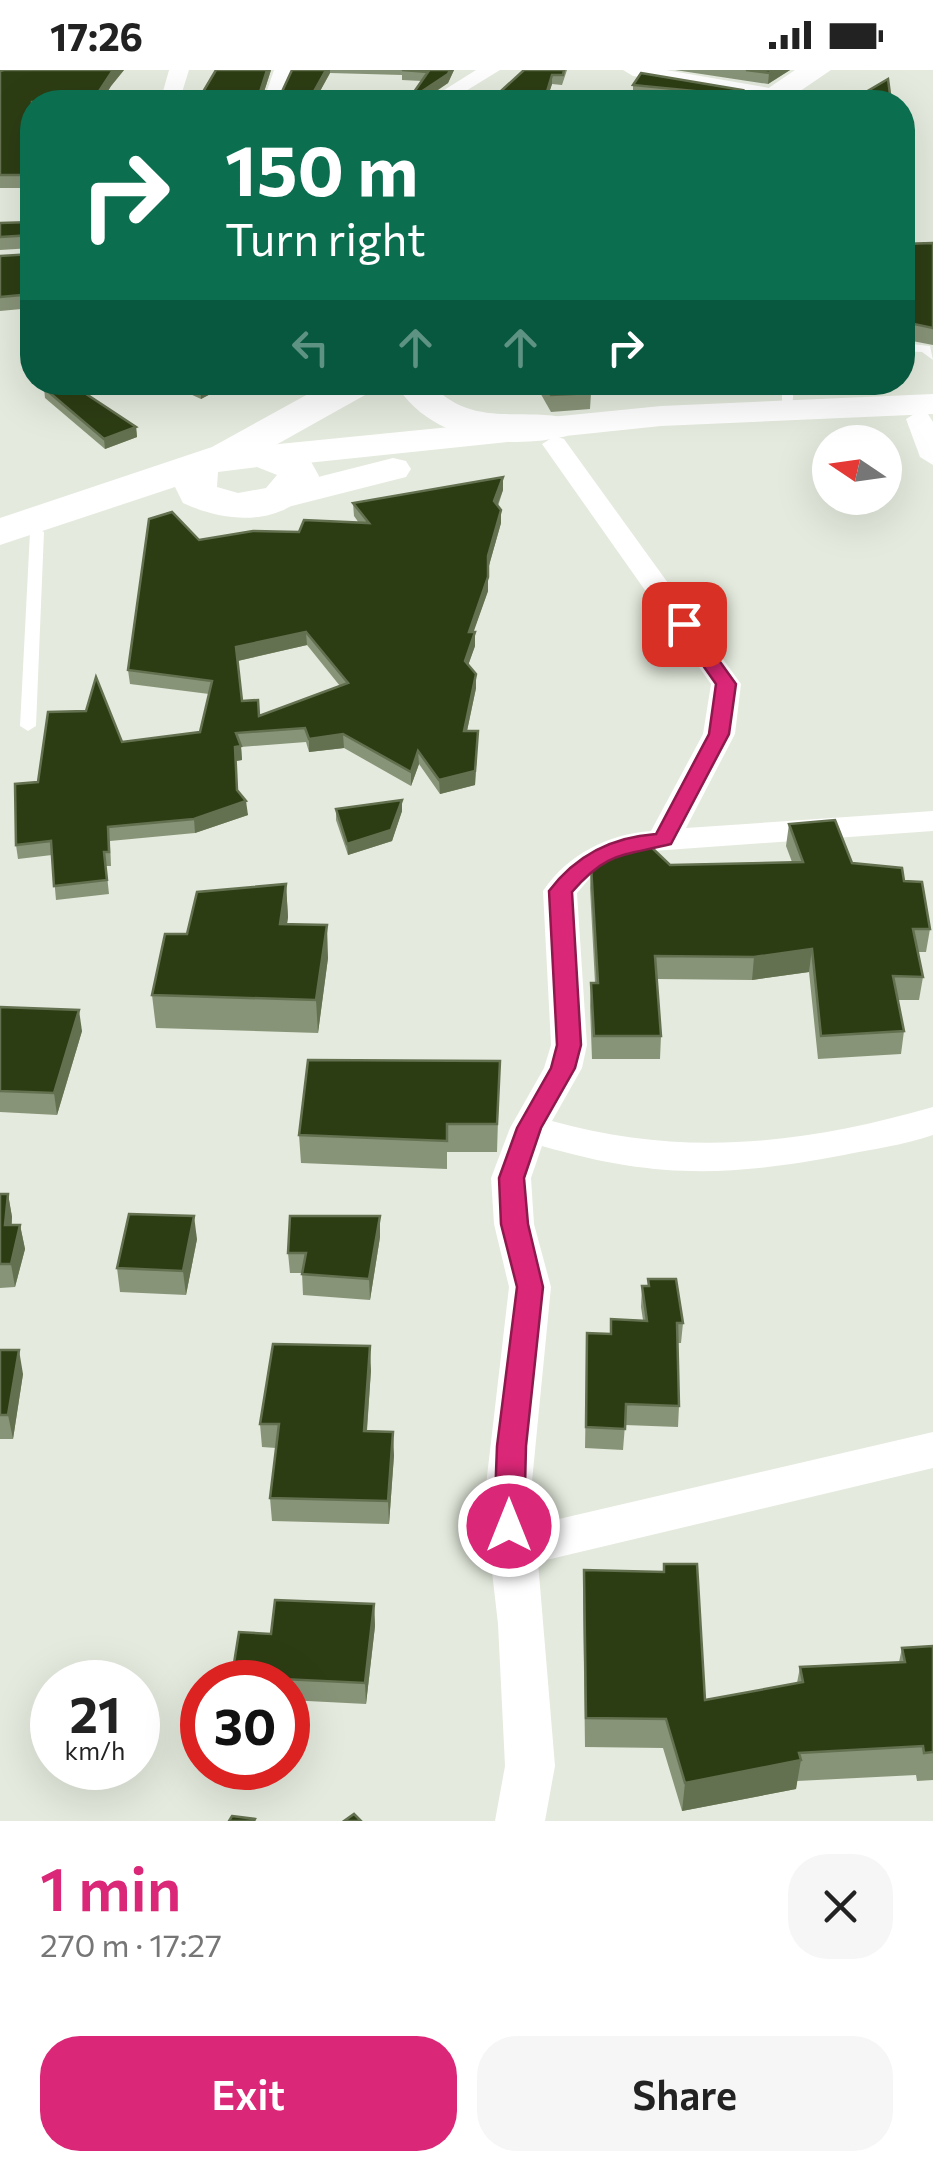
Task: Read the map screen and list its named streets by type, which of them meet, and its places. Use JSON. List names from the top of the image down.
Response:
{
  "north": "left",
  "page": {
    "status": "17:26",
    "turn": ["150 m", "Turn right"],
    "speed": "21 km/h",
    "limit": "30",
    "heading": ["1 min", "270 m · 17:27"],
    "buttons": ["Exit", "Share"]
  }
}
